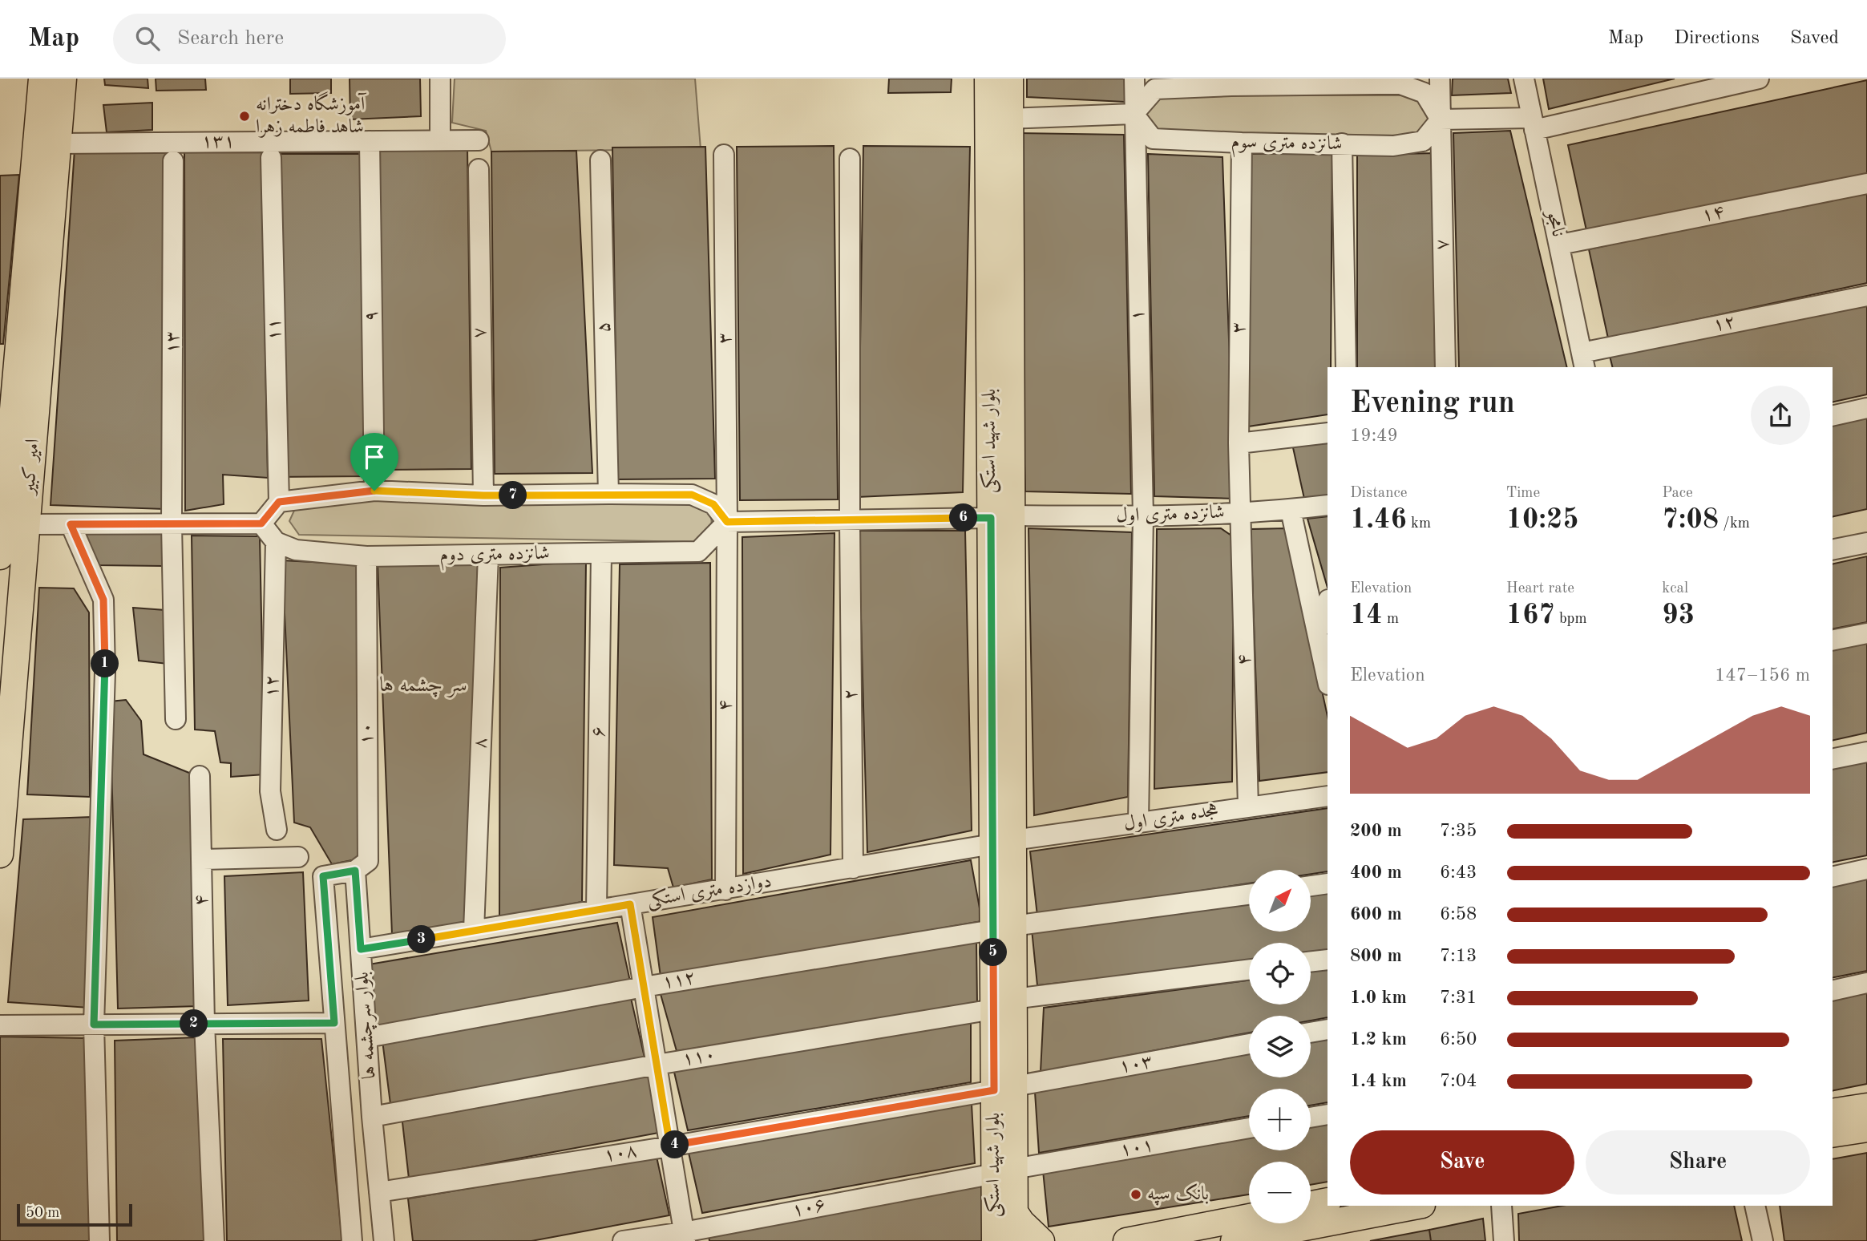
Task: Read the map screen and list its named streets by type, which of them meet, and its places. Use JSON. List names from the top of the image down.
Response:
{
  "streets": {
    "main road": ["بلوار شهید استکی", "امیر کبیر"],
    "street": [
      "۱۳۱",
      "شانزده متری سوم",
      "۱۴",
      "نامجو",
      "۷",
      "۱",
      "۹",
      "۱۲",
      "۵",
      "۳",
      "۱۱",
      "۱۳",
      "شانزده متری اول",
      "شانزده متری دوم",
      "۴",
      "۲",
      "۶",
      "۱۰",
      "۸",
      "هجده متری اول",
      "دوازده متری استکی",
      "۱۱۲",
      "بلوار سرچشمه ها",
      "۱۱۰",
      "۱۰۳",
      "۱۰۱",
      "۱۰۸",
      "۱۰۶"
    ]
  },
  "crossings": [
    ["۱۳۱", "۹"],
    ["۱۳۱", "امیر کبیر"],
    ["شانزده متری سوم", "۷"],
    ["شانزده متری سوم", "۱"],
    ["شانزده متری سوم", "۳"],
    ["۱۴", "نامجو"],
    ["نامجو", "۱۲"],
    ["۱", "شانزده متری اول"],
    ["۱۲", "شانزده متری دوم"],
    ["۳", "شانزده متری اول"],
    ["۳", "شانزده متری دوم"],
    ["۳", "۴"],
    ["بلوار شهید استکی", "شانزده متری اول"],
    ["بلوار شهید استکی", "هجده متری اول"],
    ["بلوار شهید استکی", "دوازده متری استکی"],
    ["بلوار شهید استکی", "۱۱۲"],
    ["بلوار شهید استکی", "۱۱۰"],
    ["بلوار شهید استکی", "۱۰۳"],
    ["بلوار شهید استکی", "۱۰۱"],
    ["بلوار شهید استکی", "۱۰۸"],
    ["بلوار شهید استکی", "۱۰۶"],
    ["شانزده متری اول", "۴"],
    ["شانزده متری دوم", "۴"],
    ["شانزده متری دوم", "۶"],
    ["شانزده متری دوم", "۱۰"],
    ["شانزده متری دوم", "۸"],
    ["۴", "هجده متری اول"],
    ["۴", "دوازده متری استکی"],
    ["۲", "دوازده متری استکی"],
    ["۶", "دوازده متری استکی"],
    ["۱۰", "بلوار سرچشمه ها"],
    ["۸", "دوازده متری استکی"],
    ["هجده متری اول", "دوازده متری استکی"],
    ["دوازده متری استکی", "بلوار سرچشمه ها"],
    ["۱۱۲", "بلوار سرچشمه ها"],
    ["بلوار سرچشمه ها", "۱۱۰"],
    ["بلوار سرچشمه ها", "۱۰۸"],
    ["۱۰۳", "۱۰۸"],
    ["۱۰۱", "۱۰۶"]
  ],
  "districts": ["سر چشمه ها"],
  "places": ["آموزشگاه دخترانه شاهد فاطمه زهرا", "بانک سپه"],
  "scale_bar": "50 m",
  "north": "top right",
  "page": {
    "header": "Map",
    "search": "Search here",
    "nav": ["Map", "Directions", "Saved"],
    "heading": ["Evening run", "19:49"],
    "stats": [
      ["Distance", "1.46 km"],
      ["Time", "10:25"],
      ["Pace", "7:08 /km"],
      ["Elevation", "14 m"],
      ["Heart rate", "167 bpm"],
      ["kcal", "93"]
    ],
    "pins": [
      "7",
      "6",
      "1",
      "3",
      "5",
      "2",
      "4"
    ],
    "chart": ["Elevation", "147–156 m"],
    "list": [
      {
        "name": "200 m",
        "note": "7:35"
      },
      {
        "name": "400 m",
        "note": "6:43"
      },
      {
        "name": "600 m",
        "note": "6:58"
      },
      {
        "name": "800 m",
        "note": "7:13"
      },
      {
        "name": "1.0 km",
        "note": "7:31"
      },
      {
        "name": "1.2 km",
        "note": "6:50"
      },
      {
        "name": "1.4 km",
        "note": "7:04"
      }
    ],
    "map_buttons": ["+", "−"],
    "buttons": ["Save", "Share"],
    "scale": "50 m"
  }
}
